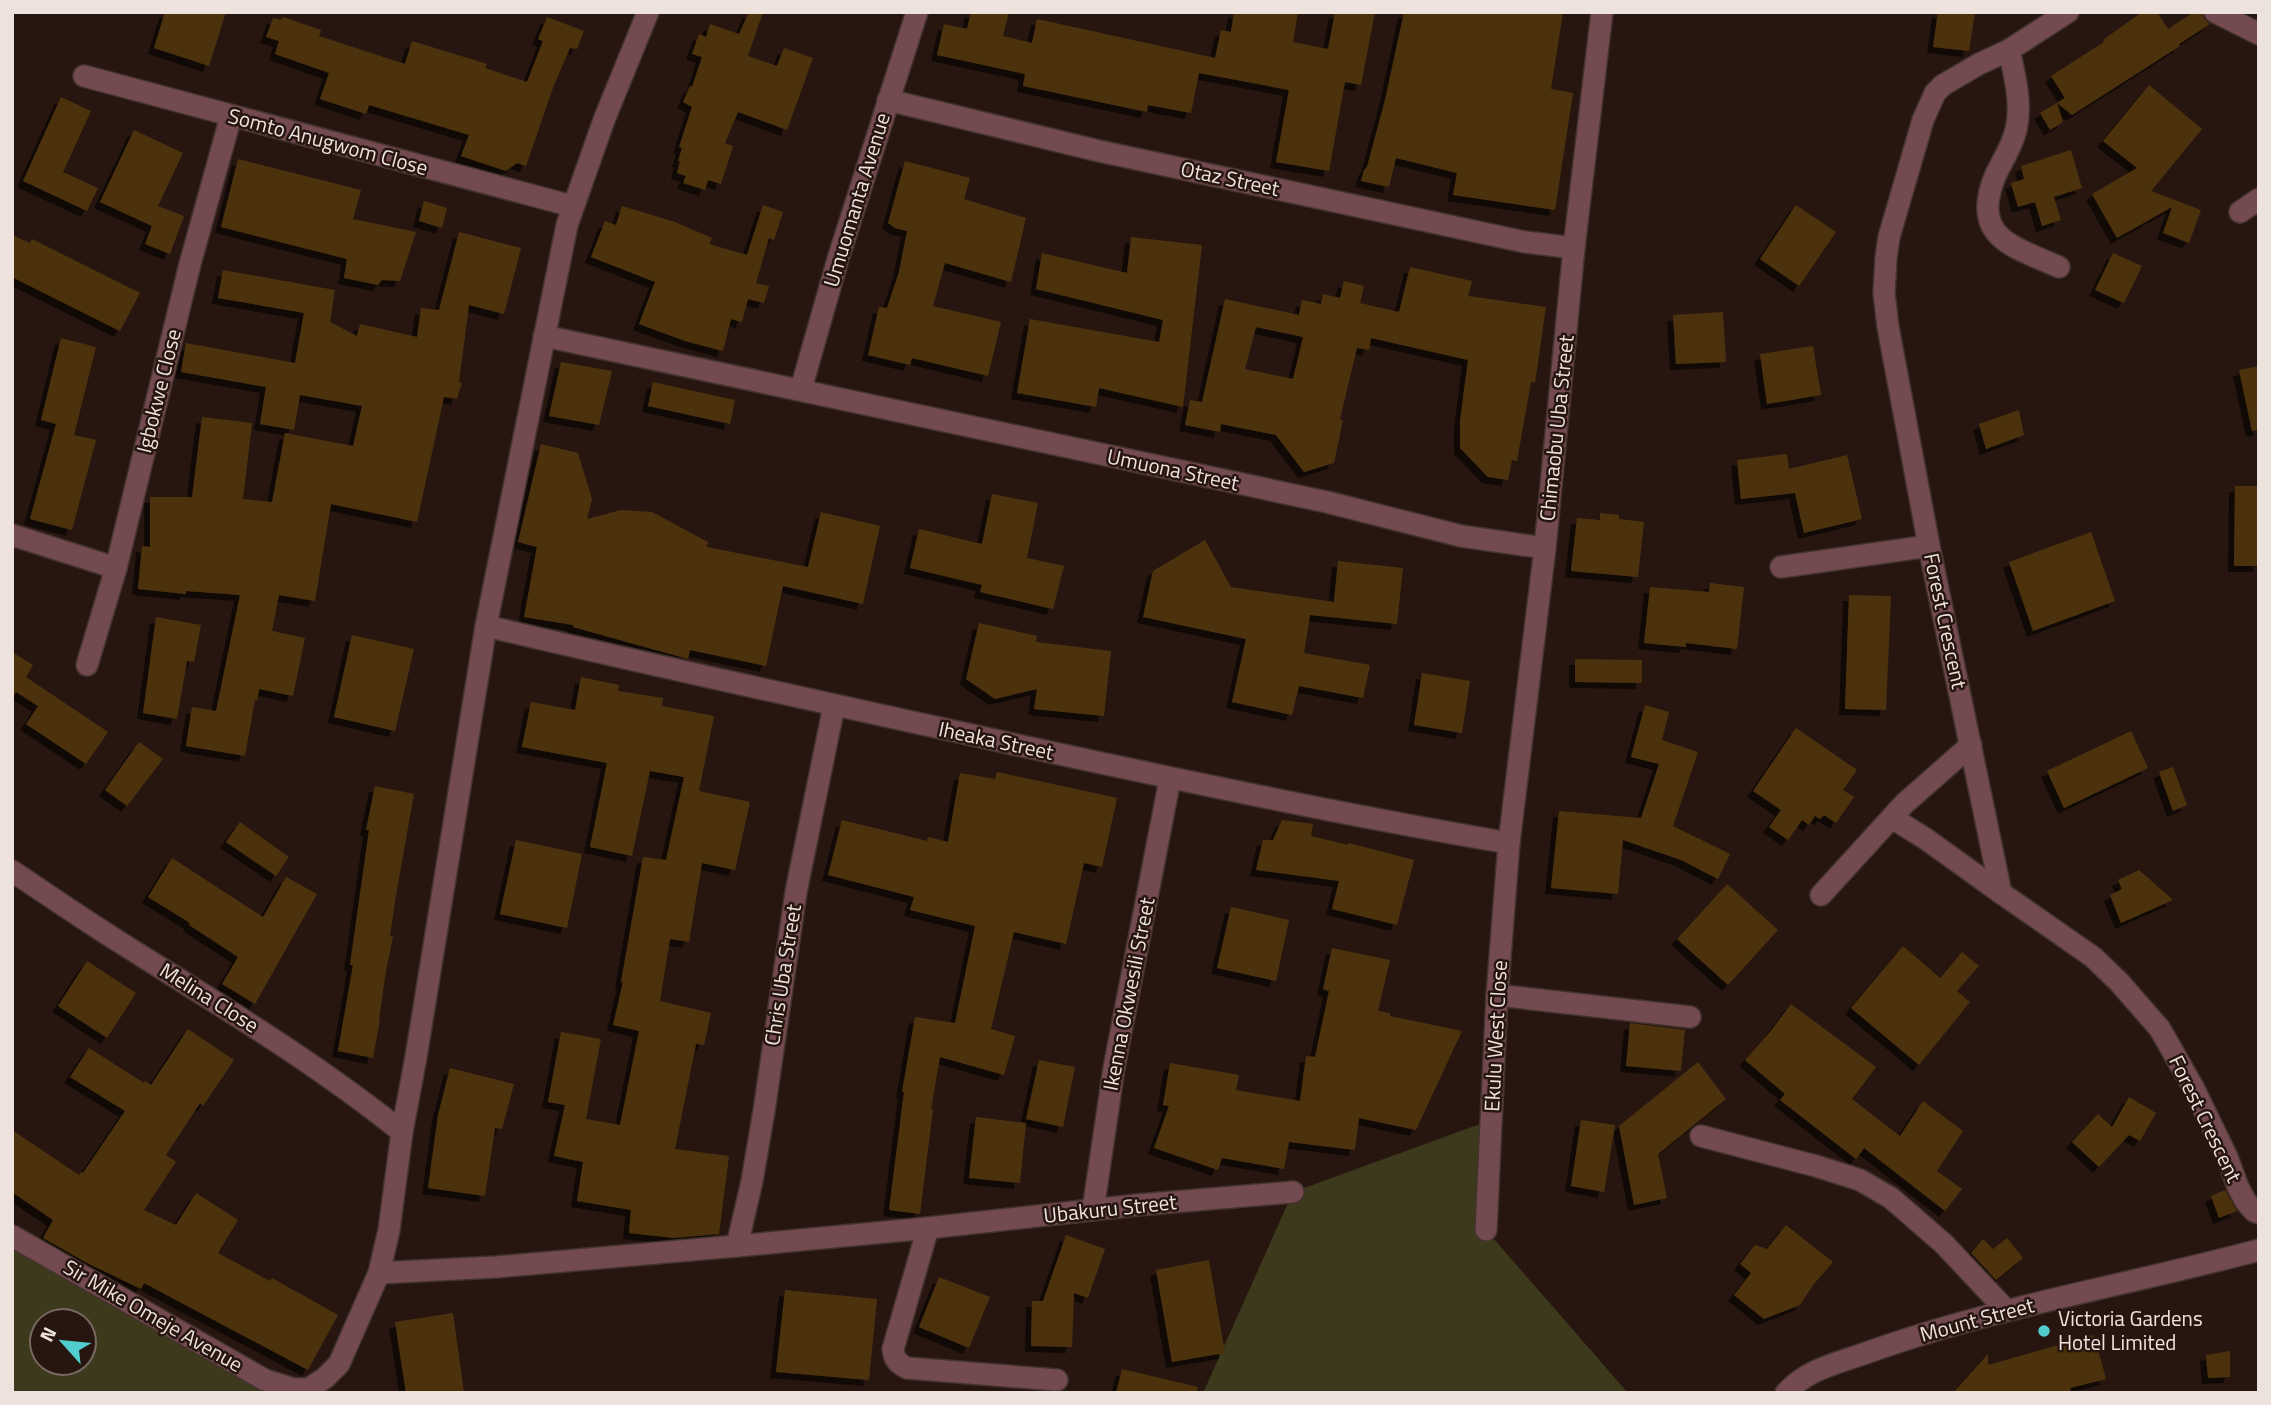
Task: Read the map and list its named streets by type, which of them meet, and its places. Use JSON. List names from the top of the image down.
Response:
{
  "streets": {
    "street": [
      "Somto Anugwom Close",
      "Otaz Street",
      "Umuomanta Avenue",
      "Igbokwe Close",
      "Chimaobu Uba Street",
      "Umuona Street",
      "Forest Crescent",
      "Iheaka Street",
      "Chris Uba Street",
      "Ikenna Okwesili Street",
      "Melina Close",
      "Ekulu West Close",
      "Ubakuru Street",
      "Sir Mike Omeje Avenue",
      "Mount Street"
    ]
  },
  "crossings": [
    ["Somto Anugwom Close", "Igbokwe Close"],
    ["Somto Anugwom Close", "Sir Mike Omeje Avenue"],
    ["Otaz Street", "Umuomanta Avenue"],
    ["Otaz Street", "Chimaobu Uba Street"],
    ["Umuomanta Avenue", "Umuona Street"],
    ["Chimaobu Uba Street", "Umuona Street"],
    ["Chimaobu Uba Street", "Iheaka Street"],
    ["Chimaobu Uba Street", "Ekulu West Close"],
    ["Umuona Street", "Sir Mike Omeje Avenue"],
    ["Iheaka Street", "Chris Uba Street"],
    ["Iheaka Street", "Ikenna Okwesili Street"],
    ["Iheaka Street", "Ekulu West Close"],
    ["Iheaka Street", "Sir Mike Omeje Avenue"],
    ["Chris Uba Street", "Ubakuru Street"],
    ["Ikenna Okwesili Street", "Ubakuru Street"],
    ["Melina Close", "Sir Mike Omeje Avenue"],
    ["Ubakuru Street", "Sir Mike Omeje Avenue"]
  ],
  "places": ["Victoria Gardens Hotel Limited"],
  "north": "top left"
}
